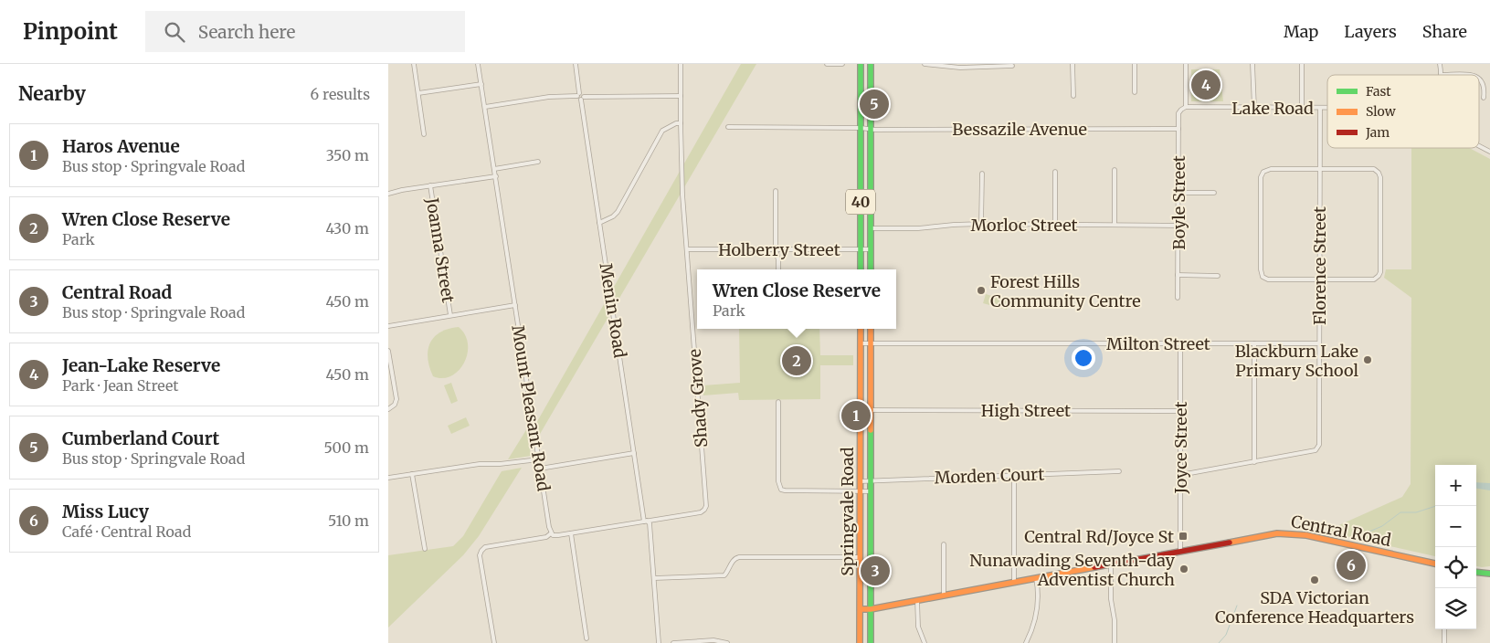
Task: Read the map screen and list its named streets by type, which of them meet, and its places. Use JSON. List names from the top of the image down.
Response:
{
  "streets": {
    "main road": ["40", "Springvale Road", "Central Road"],
    "street": [
      "Lake Road",
      "Bessazile Avenue",
      "Boyle Street",
      "Morloc Street",
      "Holberry Street",
      "Joanna Street",
      "Florence Street",
      "Menin Road",
      "Milton Street",
      "Shady Grove",
      "Mount Pleasant Road",
      "High Street",
      "Joyce Street",
      "Morden Court"
    ]
  },
  "crossings": [
    ["Lake Road", "Boyle Street"],
    ["Lake Road", "Florence Street"],
    ["Bessazile Avenue", "40"],
    ["Bessazile Avenue", "Boyle Street"],
    ["40", "Morloc Street"],
    ["40", "Holberry Street"],
    ["Boyle Street", "Morloc Street"],
    ["Holberry Street", "Shady Grove"],
    ["Florence Street", "Milton Street"],
    ["Menin Road", "Shady Grove"],
    ["Milton Street", "Joyce Street"],
    ["Milton Street", "Springvale Road"],
    ["High Street", "Joyce Street"],
    ["High Street", "Springvale Road"],
    ["Joyce Street", "Central Road"],
    ["Morden Court", "Springvale Road"],
    ["Springvale Road", "Central Road"]
  ],
  "places": {
    "other": [
      "Forest Hills Community Centre",
      "Blackburn Lake Primary School",
      "Nunawading Seventh-day Adventist Church",
      "SDA Victorian Conference Headquarters"
    ],
    "transit": ["Central Rd/Joyce St"]
  },
  "legend": ["Fast", "Slow", "Jam"],
  "page": {
    "header": "Pinpoint",
    "search": "Search here",
    "nav": ["Map", "Layers", "Share"],
    "heading": ["Nearby", "6 results"],
    "pins": [
      "4",
      "5",
      "2",
      "1",
      "6",
      "3"
    ],
    "list": [
      {
        "mark": "1",
        "name": "Haros Avenue",
        "note": "Bus stop · Springvale Road",
        "value": "350 m"
      },
      {
        "mark": "2",
        "name": "Wren Close Reserve",
        "note": "Park",
        "value": "430 m"
      },
      {
        "mark": "3",
        "name": "Central Road",
        "note": "Bus stop · Springvale Road",
        "value": "450 m"
      },
      {
        "mark": "4",
        "name": "Jean-Lake Reserve",
        "note": "Park · Jean Street",
        "value": "450 m"
      },
      {
        "mark": "5",
        "name": "Cumberland Court",
        "note": "Bus stop · Springvale Road",
        "value": "500 m"
      },
      {
        "mark": "6",
        "name": "Miss Lucy",
        "note": "Café · Central Road",
        "value": "510 m"
      }
    ],
    "popup": ["Wren Close Reserve", "Park"],
    "map_buttons": ["+", "−"]
  }
}
